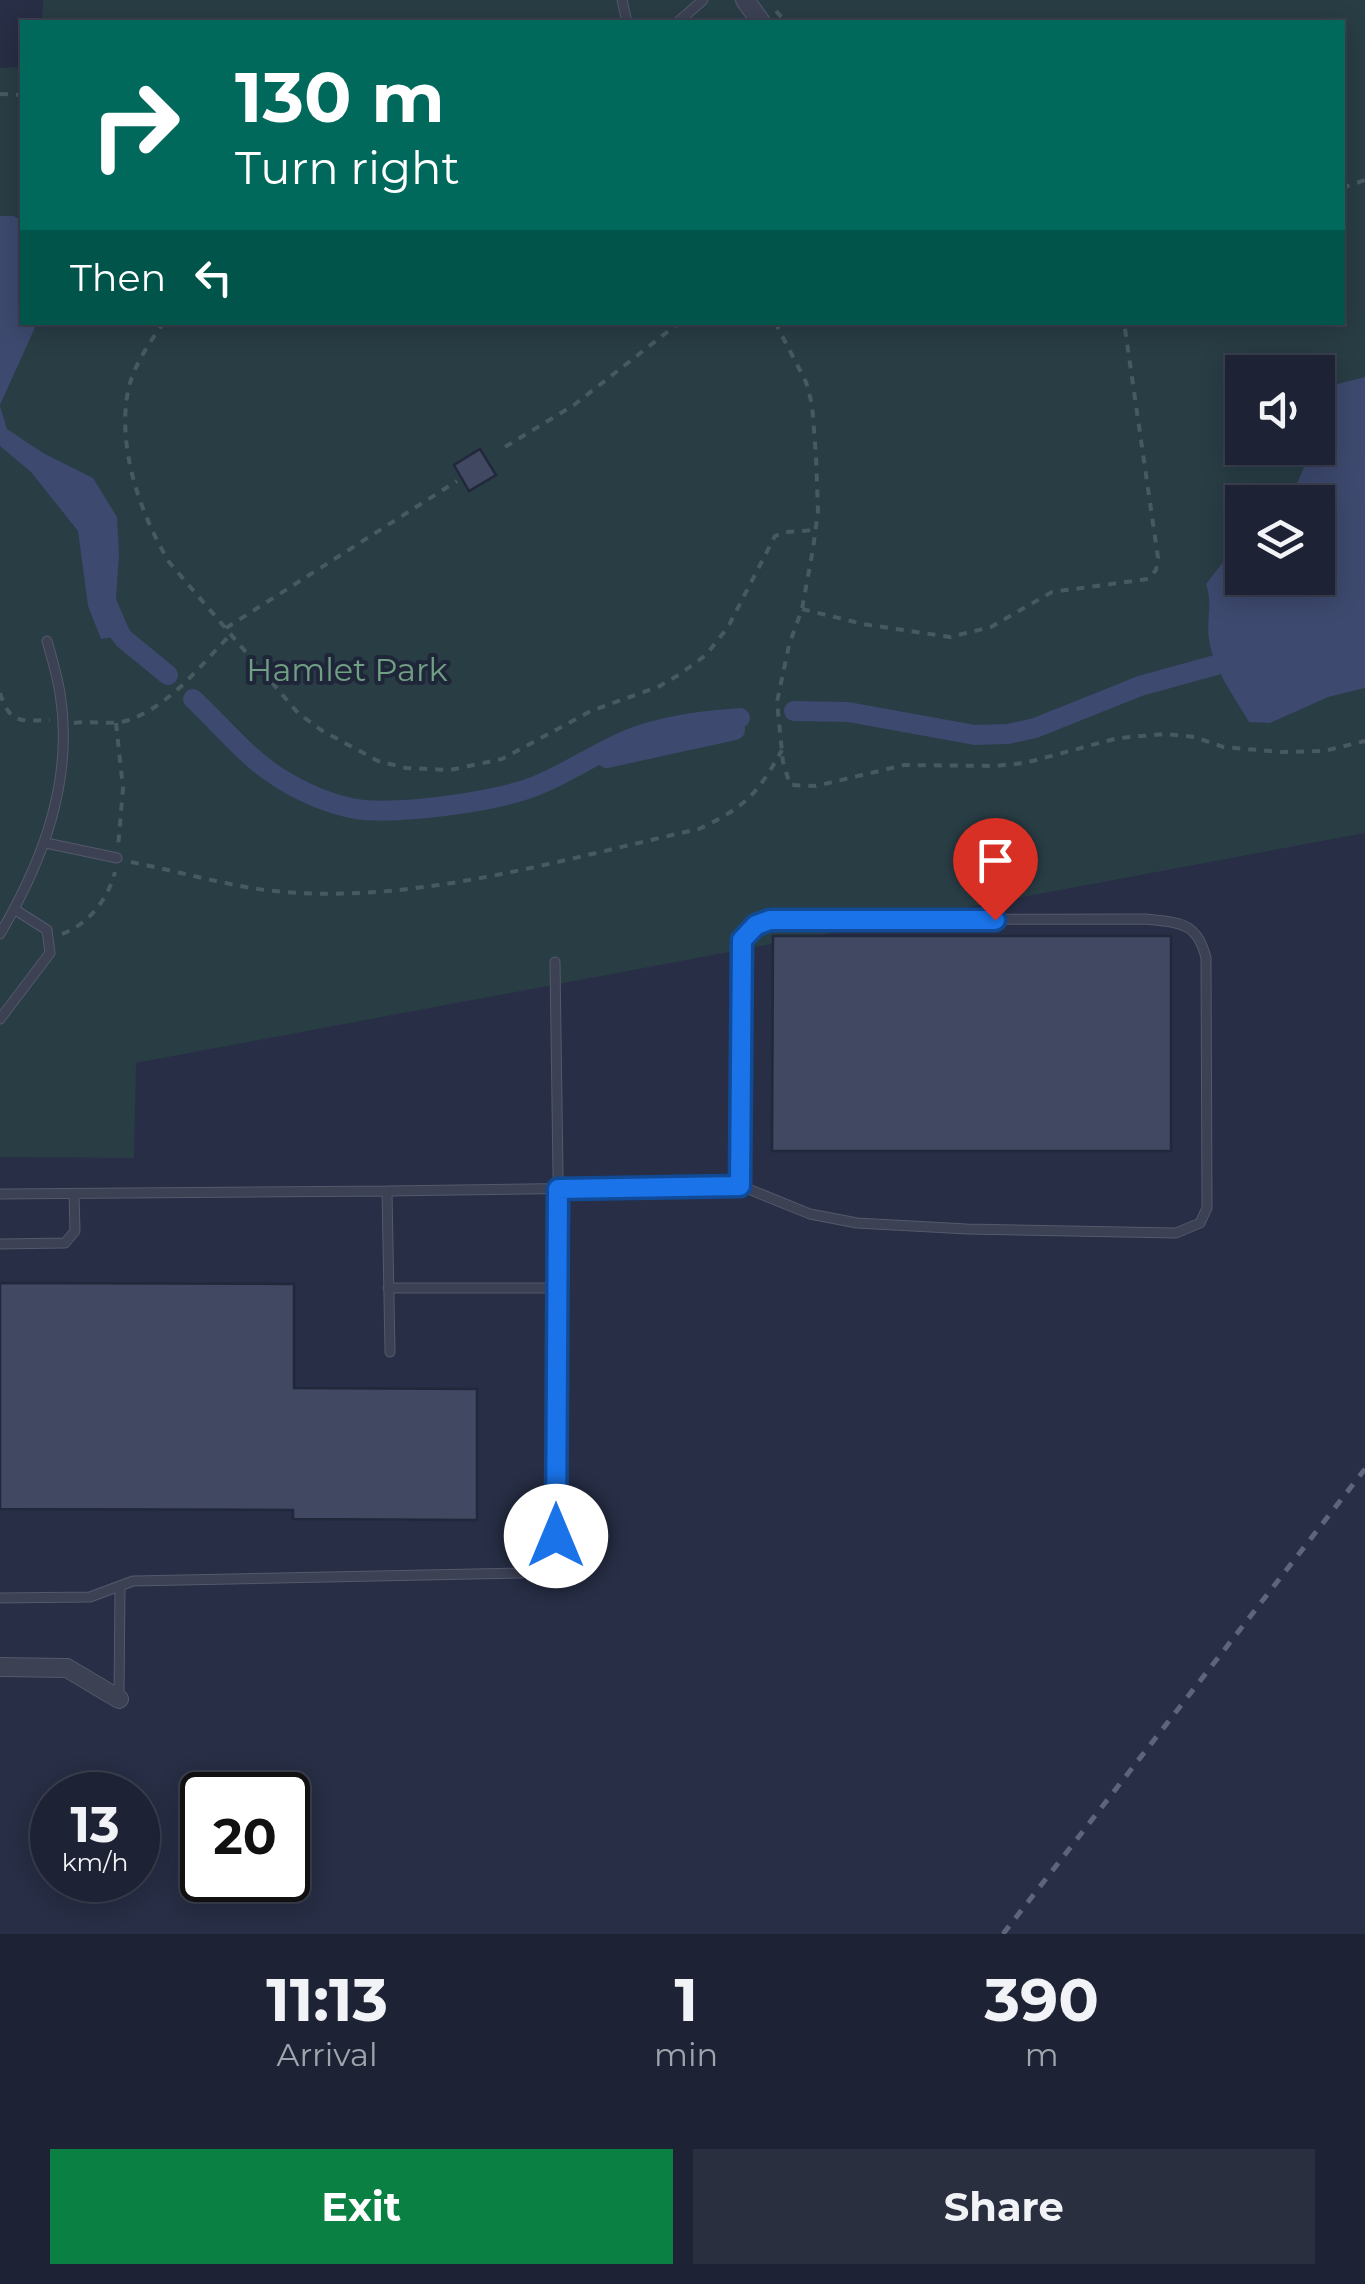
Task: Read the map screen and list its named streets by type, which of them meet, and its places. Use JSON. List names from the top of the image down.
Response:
{
  "parks": ["Hamlet Park"],
  "page": {
    "turn": ["130 m", "Turn right"],
    "then": "Then",
    "speed": "13 km/h",
    "limit": "20",
    "eta": [
      "11:13",
      "Arrival",
      "1",
      "min",
      "390",
      "m"
    ],
    "buttons": ["Exit", "Share"]
  }
}
